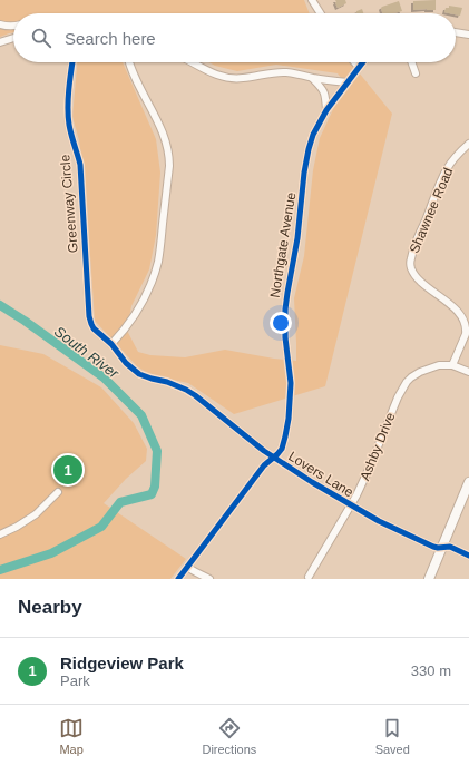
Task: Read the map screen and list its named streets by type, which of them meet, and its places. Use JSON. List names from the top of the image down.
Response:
{
  "streets": {
    "street": [
      "Greenway Circle",
      "Shawnee Road",
      "Northgate Avenue",
      "Ashby Drive",
      "Lovers Lane"
    ]
  },
  "crossings": [
    ["Greenway Circle", "Lovers Lane"],
    ["Shawnee Road", "Ashby Drive"],
    ["Northgate Avenue", "Lovers Lane"],
    ["Ashby Drive", "Lovers Lane"]
  ],
  "water": ["South River"],
  "page": {
    "search": "Search here",
    "pins": "1",
    "heading": "Nearby",
    "list": [
      {
        "mark": "1",
        "name": "Ridgeview Park",
        "note": "Park",
        "value": "330 m"
      }
    ],
    "nav": ["Map", "Directions", "Saved"]
  }
}
